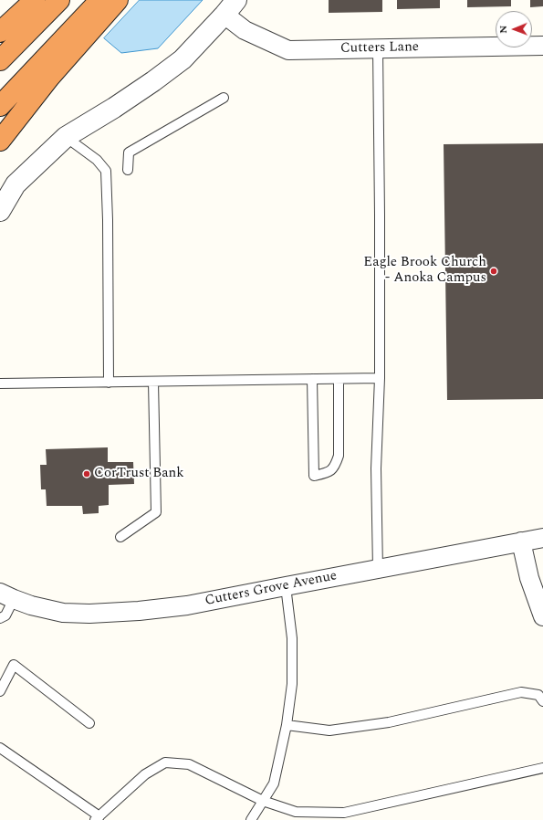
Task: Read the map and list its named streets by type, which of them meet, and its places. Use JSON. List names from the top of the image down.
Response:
{
  "streets": {
    "street": ["Cutters Lane", "Cutters Grove Avenue"]
  },
  "places": ["Eagle Brook Church - Anoka Campus", "CorTrust Bank"],
  "north": "left"
}
